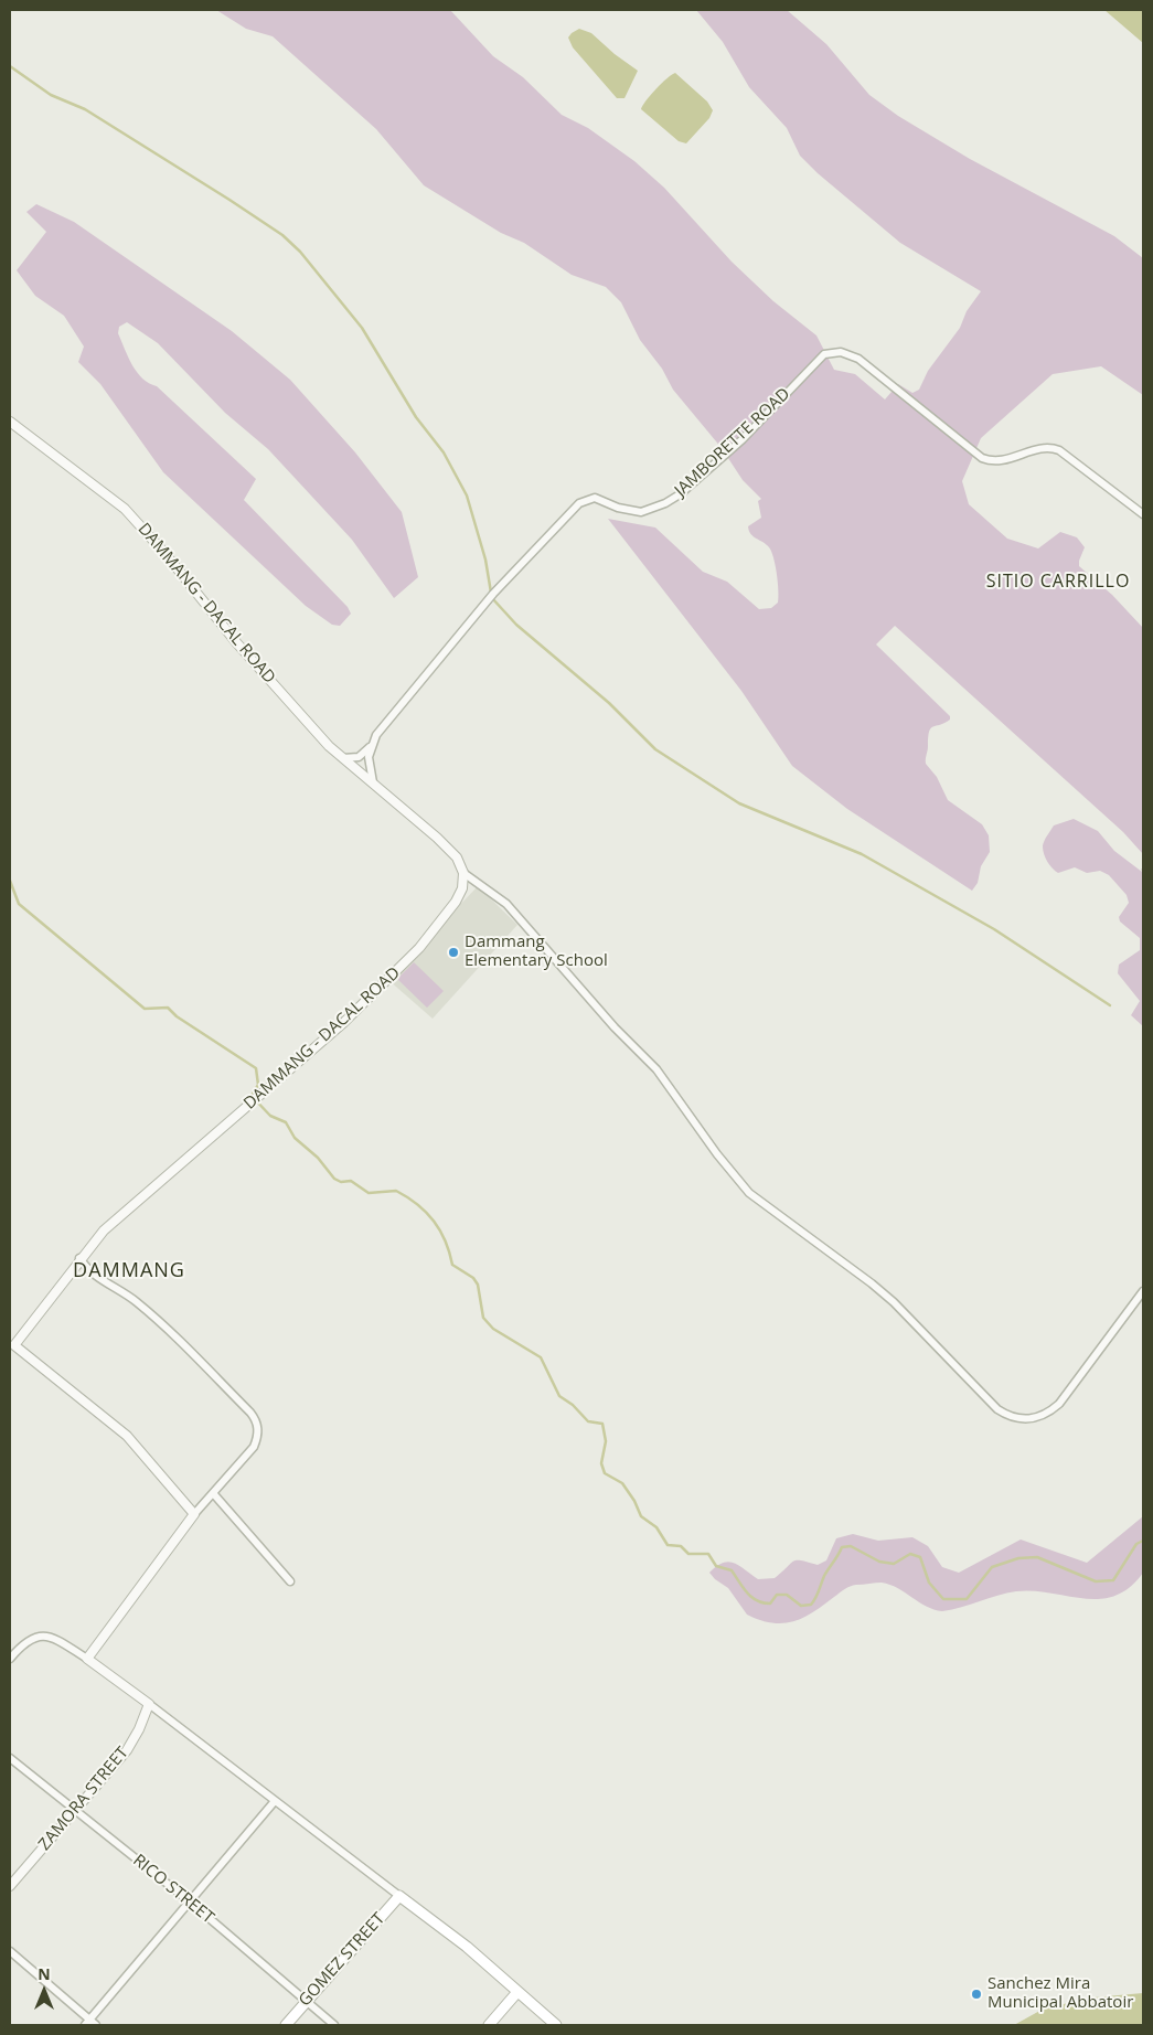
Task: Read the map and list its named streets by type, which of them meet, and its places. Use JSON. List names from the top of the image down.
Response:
{
  "streets": {
    "main road": ["GOMEZ STREET"],
    "street": [
      "JAMBORETTE ROAD",
      "DAMMANG - DACAL ROAD",
      "ZAMORA STREET",
      "RICO STREET"
    ]
  },
  "crossings": [
    ["ZAMORA STREET", "RICO STREET"],
    ["RICO STREET", "GOMEZ STREET"]
  ],
  "districts": ["SITIO CARRILLO", "DAMMANG"],
  "places": ["Dammang Elementary School", "Sanchez Mira Municipal Abbatoir"],
  "north": "top"
}
